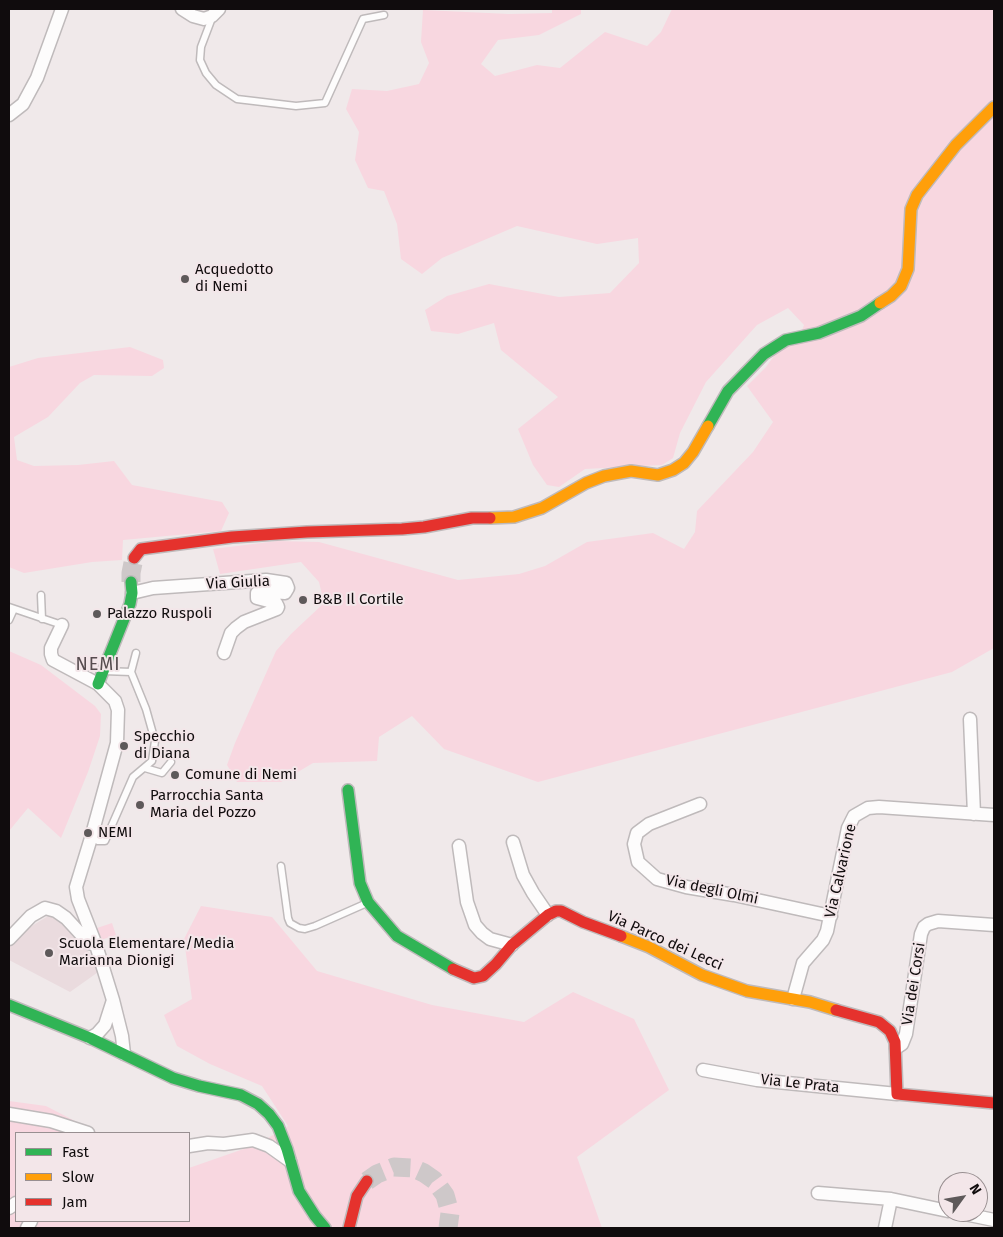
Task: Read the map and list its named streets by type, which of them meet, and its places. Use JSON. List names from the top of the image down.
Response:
{
  "streets": {
    "street": [
      "Via Giulia",
      "Via Calvarione",
      "Via degli Olmi",
      "Via Parco dei Lecci",
      "Via dei Corsi",
      "Via Le Prata"
    ]
  },
  "crossings": [
    ["Via Calvarione", "Via degli Olmi"],
    ["Via Calvarione", "Via Parco dei Lecci"],
    ["Via Parco dei Lecci", "Via dei Corsi"],
    ["Via Parco dei Lecci", "Via Le Prata"]
  ],
  "districts": ["NEMI"],
  "places": [
    "Acquedotto di Nemi",
    "B&B Il Cortile",
    "Palazzo Ruspoli",
    "Specchio di Diana",
    "Comune di Nemi",
    "Parrocchia Santa Maria del Pozzo",
    "NEMI",
    "Scuola Elementare/Media Marianna Dionigi"
  ],
  "legend": ["Fast", "Slow", "Jam"],
  "north": "top right"
}
